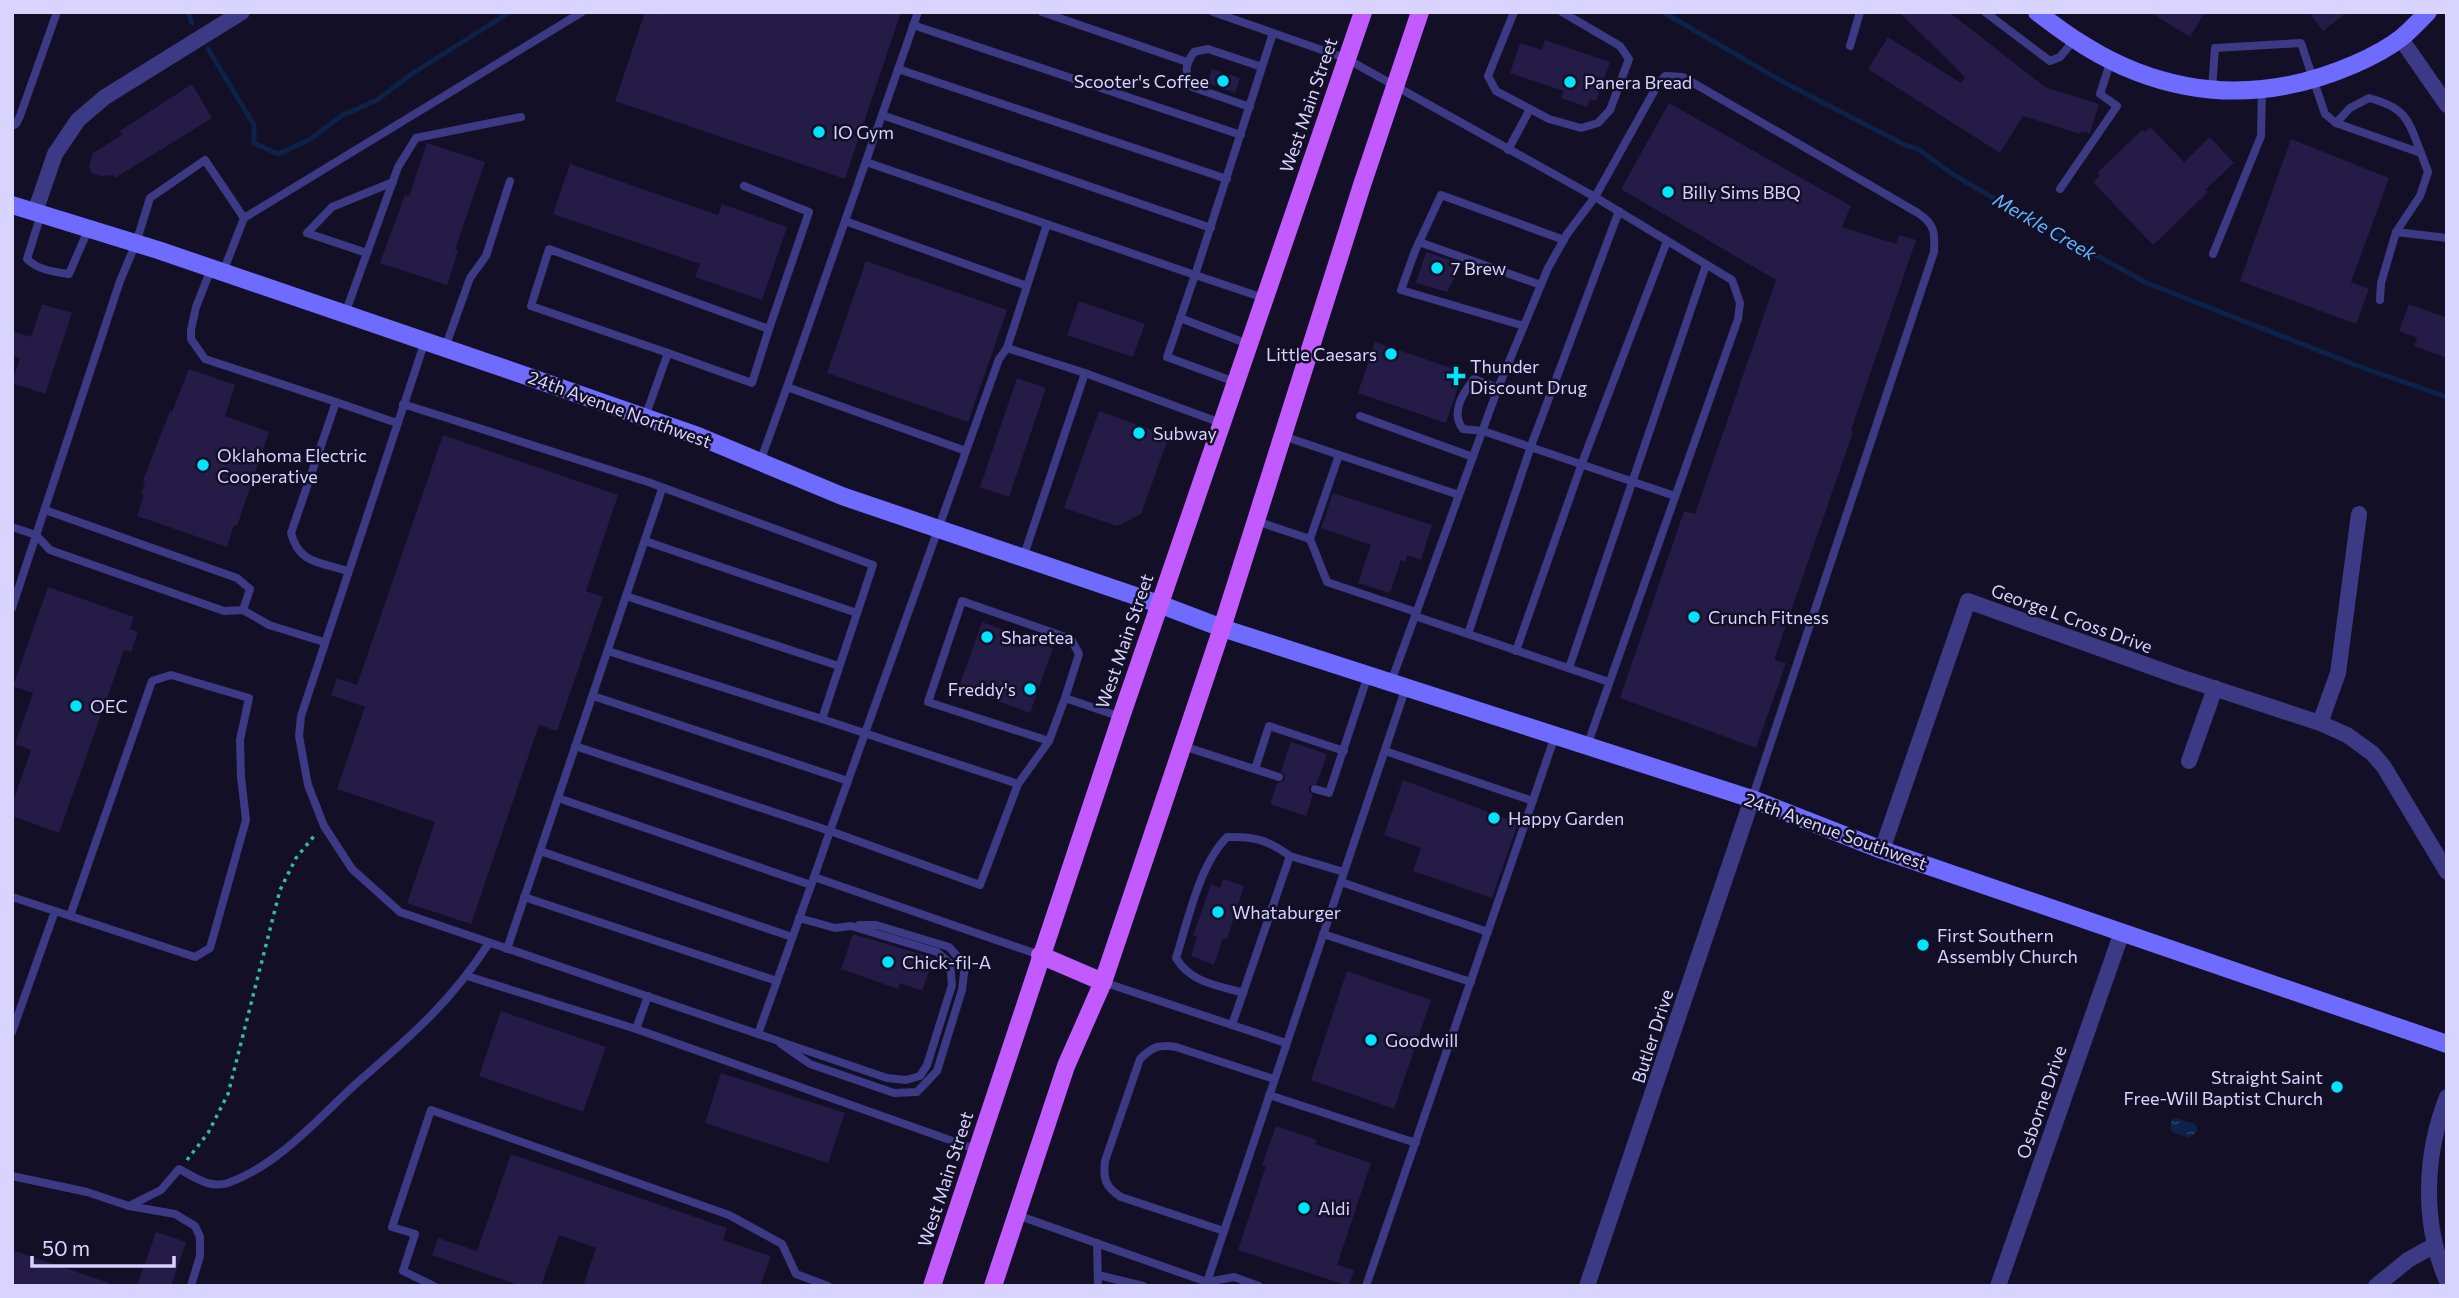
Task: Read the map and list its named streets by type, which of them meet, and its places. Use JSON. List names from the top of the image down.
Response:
{
  "streets": {
    "main road": ["West Main Street", "24th Avenue Northwest", "24th Avenue Southwest"],
    "street": ["George L Cross Drive", "Butler Drive", "Osborne Drive"]
  },
  "crossings": [
    ["West Main Street", "24th Avenue Northwest"],
    ["24th Avenue Northwest", "24th Avenue Southwest"],
    ["George L Cross Drive", "24th Avenue Southwest"],
    ["24th Avenue Southwest", "Butler Drive"],
    ["24th Avenue Southwest", "Osborne Drive"]
  ],
  "water": ["Merkle Creek"],
  "places": {
    "other": [
      "Scooter's Coffee",
      "Panera Bread",
      "IO Gym",
      "Billy Sims BBQ",
      "7 Brew",
      "Little Caesars",
      "Subway",
      "Oklahoma Electric Cooperative",
      "Crunch Fitness",
      "Sharetea",
      "Freddy's",
      "OEC",
      "Happy Garden",
      "Whataburger",
      "First Southern Assembly Church",
      "Chick-fil-A",
      "Goodwill",
      "Straight Saint Free-Will Baptist Church",
      "Aldi"
    ],
    "health": ["Thunder Discount Drug"]
  },
  "scale_bar": "50 m"
}
